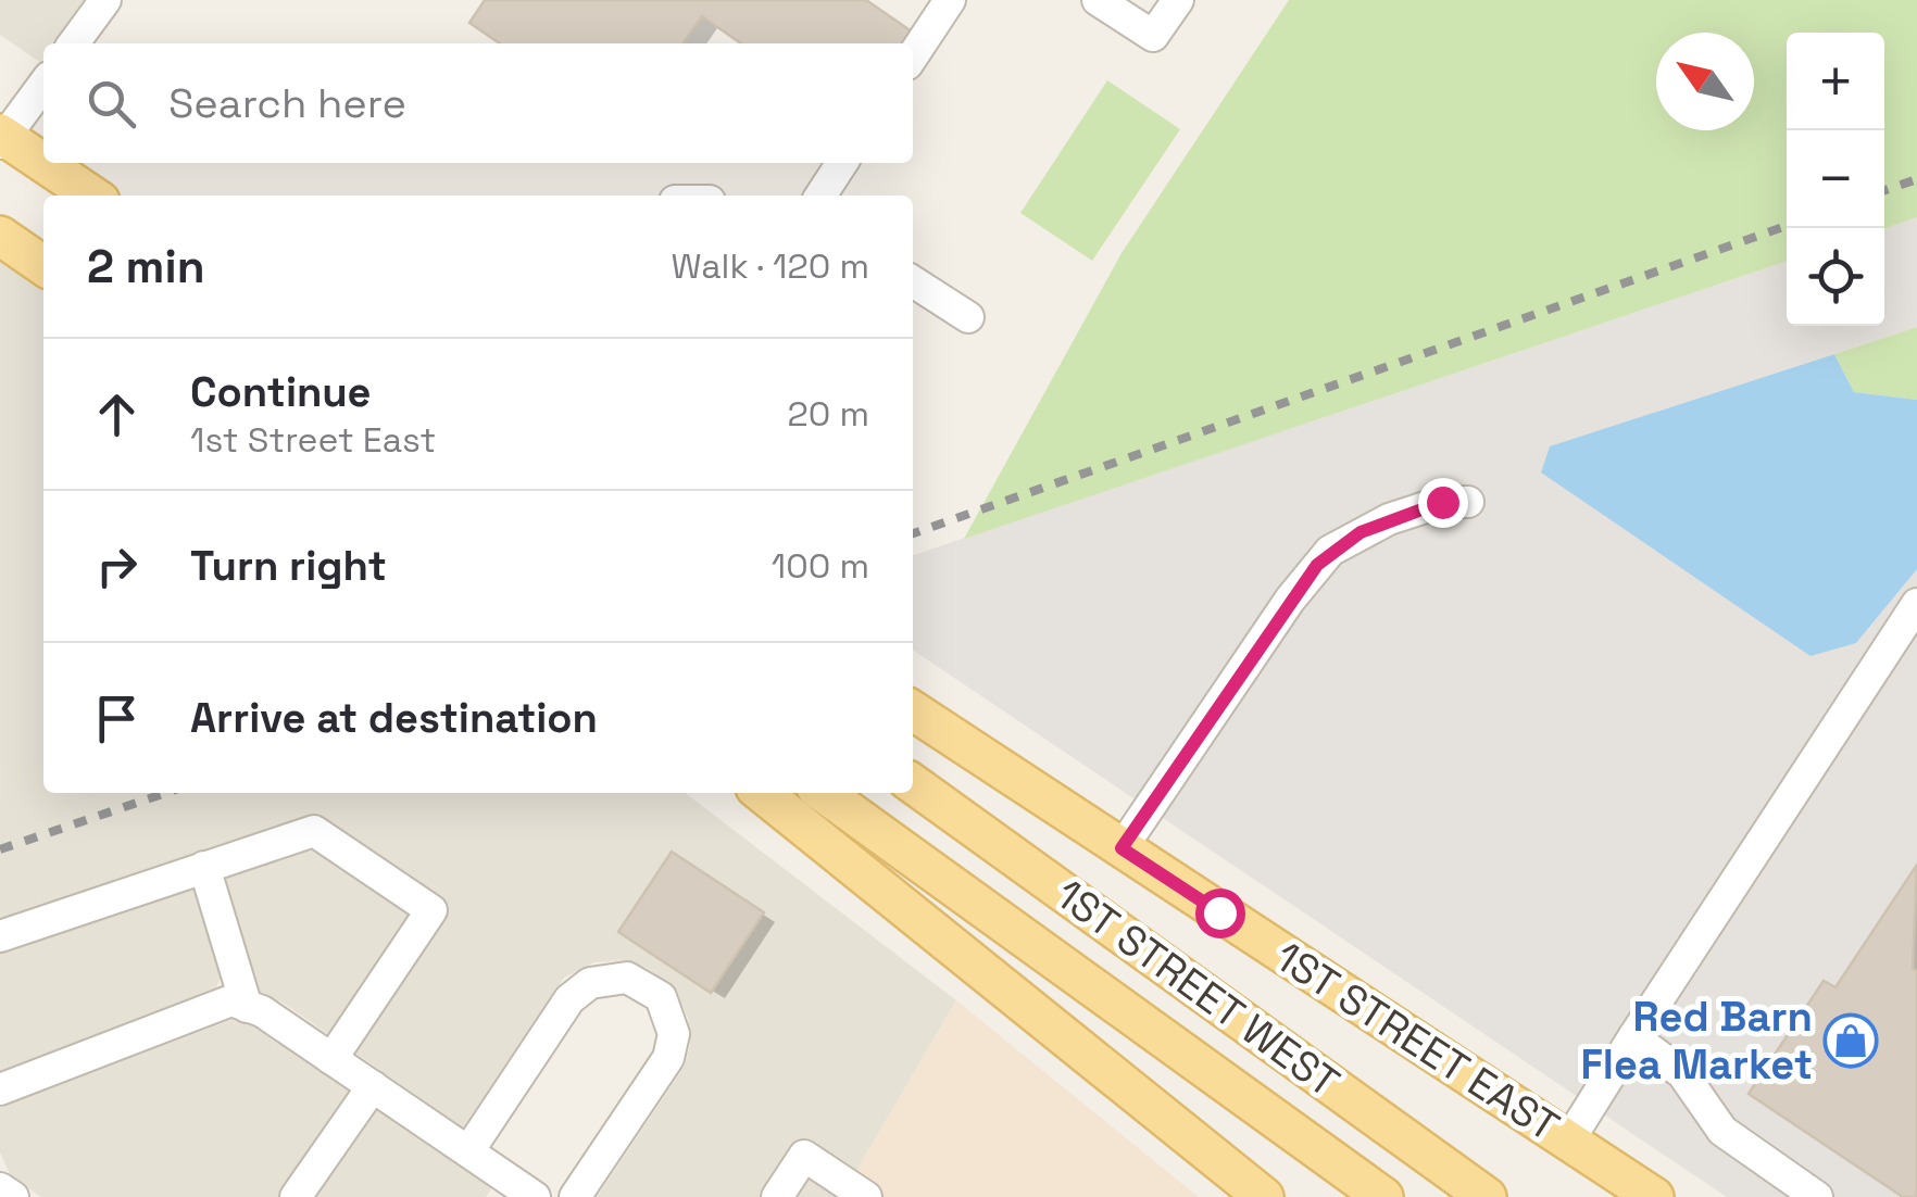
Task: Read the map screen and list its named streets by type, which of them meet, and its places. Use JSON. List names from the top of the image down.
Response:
{
  "streets": {
    "main road": ["1ST STREET WEST", "1ST STREET EAST"]
  },
  "places": {
    "shop": ["Red Barn Flea Market"]
  },
  "north": "top left",
  "page": {
    "map_buttons": ["+", "−"],
    "search": "Search here",
    "heading": ["2 min", "Walk · 120 m"],
    "list": [
      ["Continue", "1st Street East", "20 m"],
      ["Turn right", "100 m"],
      "Arrive at destination"
    ]
  }
}
